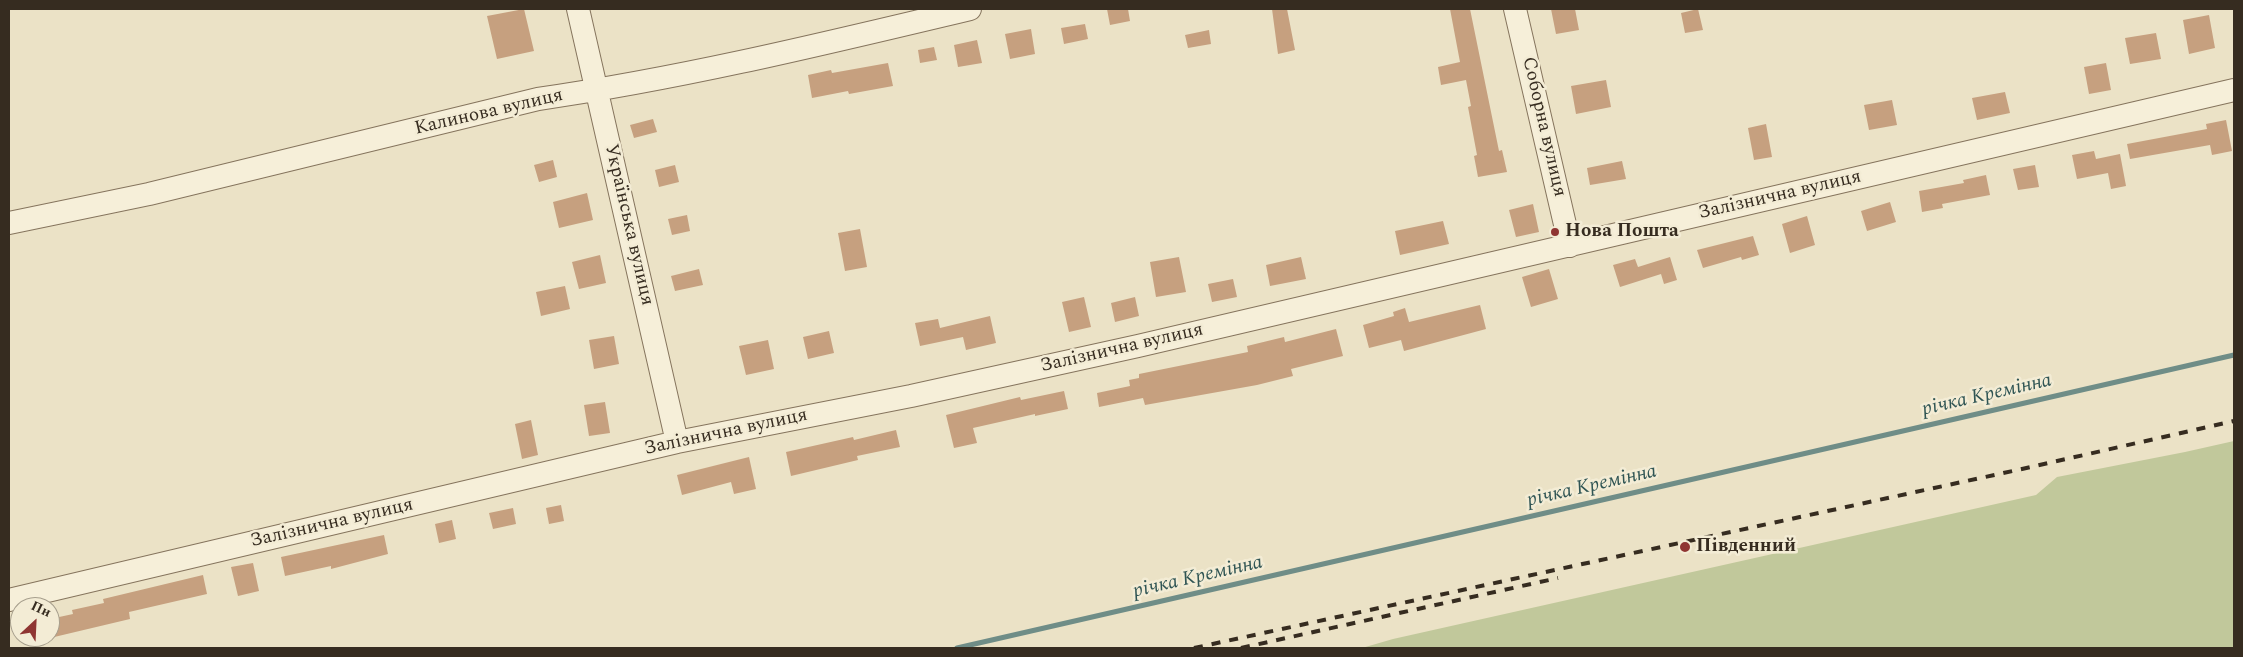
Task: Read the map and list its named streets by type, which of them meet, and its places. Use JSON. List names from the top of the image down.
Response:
{
  "streets": {
    "street": [
      "Калинова вулиця",
      "Соборна вулиця",
      "Залізнична вулиця",
      "Українська вулиця"
    ]
  },
  "crossings": [
    ["Калинова вулиця", "Українська вулиця"],
    ["Соборна вулиця", "Залізнична вулиця"],
    ["Залізнична вулиця", "Українська вулиця"]
  ],
  "water": ["річка Кремінна"],
  "places": ["Нова Пошта", "Південний"],
  "north": "top right"
}
